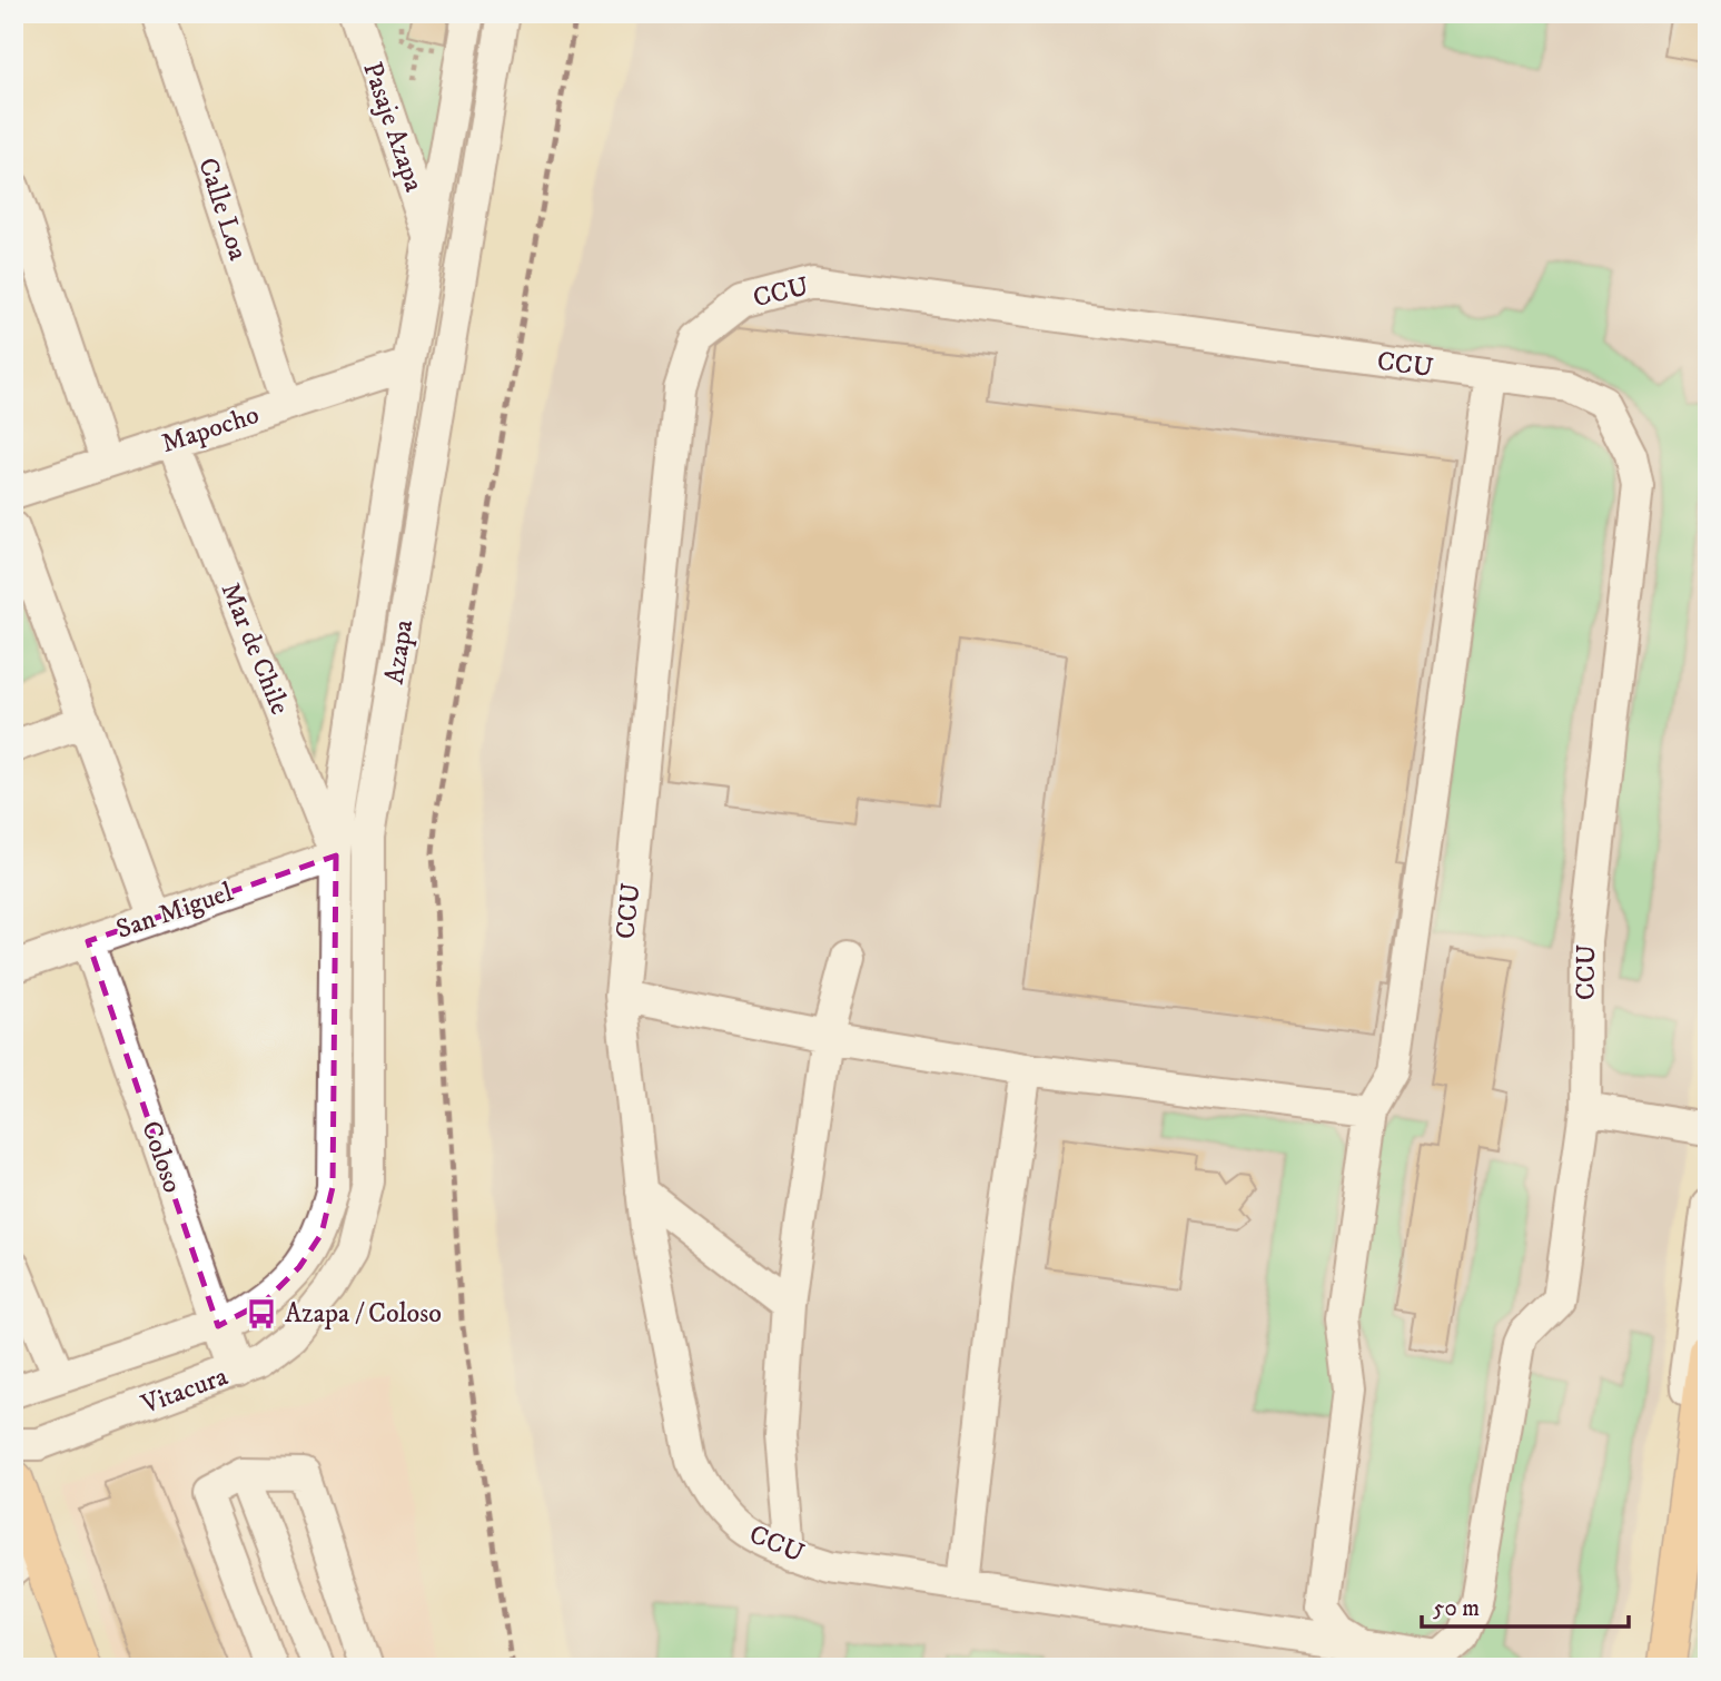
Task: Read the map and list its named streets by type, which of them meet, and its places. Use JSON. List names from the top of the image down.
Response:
{
  "streets": {
    "street": [
      "Pasaje Azapa",
      "Calle Loa",
      "CCU",
      "Mapocho",
      "Mar de Chile",
      "Azapa",
      "San Miguel",
      "Coloso",
      "Vitacura"
    ]
  },
  "crossings": [
    ["Pasaje Azapa", "Azapa"],
    ["Calle Loa", "Mapocho"],
    ["Mapocho", "Mar de Chile"],
    ["Mapocho", "Azapa"],
    ["Mar de Chile", "Azapa"],
    ["Mar de Chile", "San Miguel"],
    ["Azapa", "San Miguel"],
    ["Azapa", "Vitacura"],
    ["San Miguel", "Coloso"],
    ["Coloso", "Vitacura"]
  ],
  "places": {
    "bus stop": ["Azapa / Coloso"]
  },
  "scale_bar": "50 m"
}
